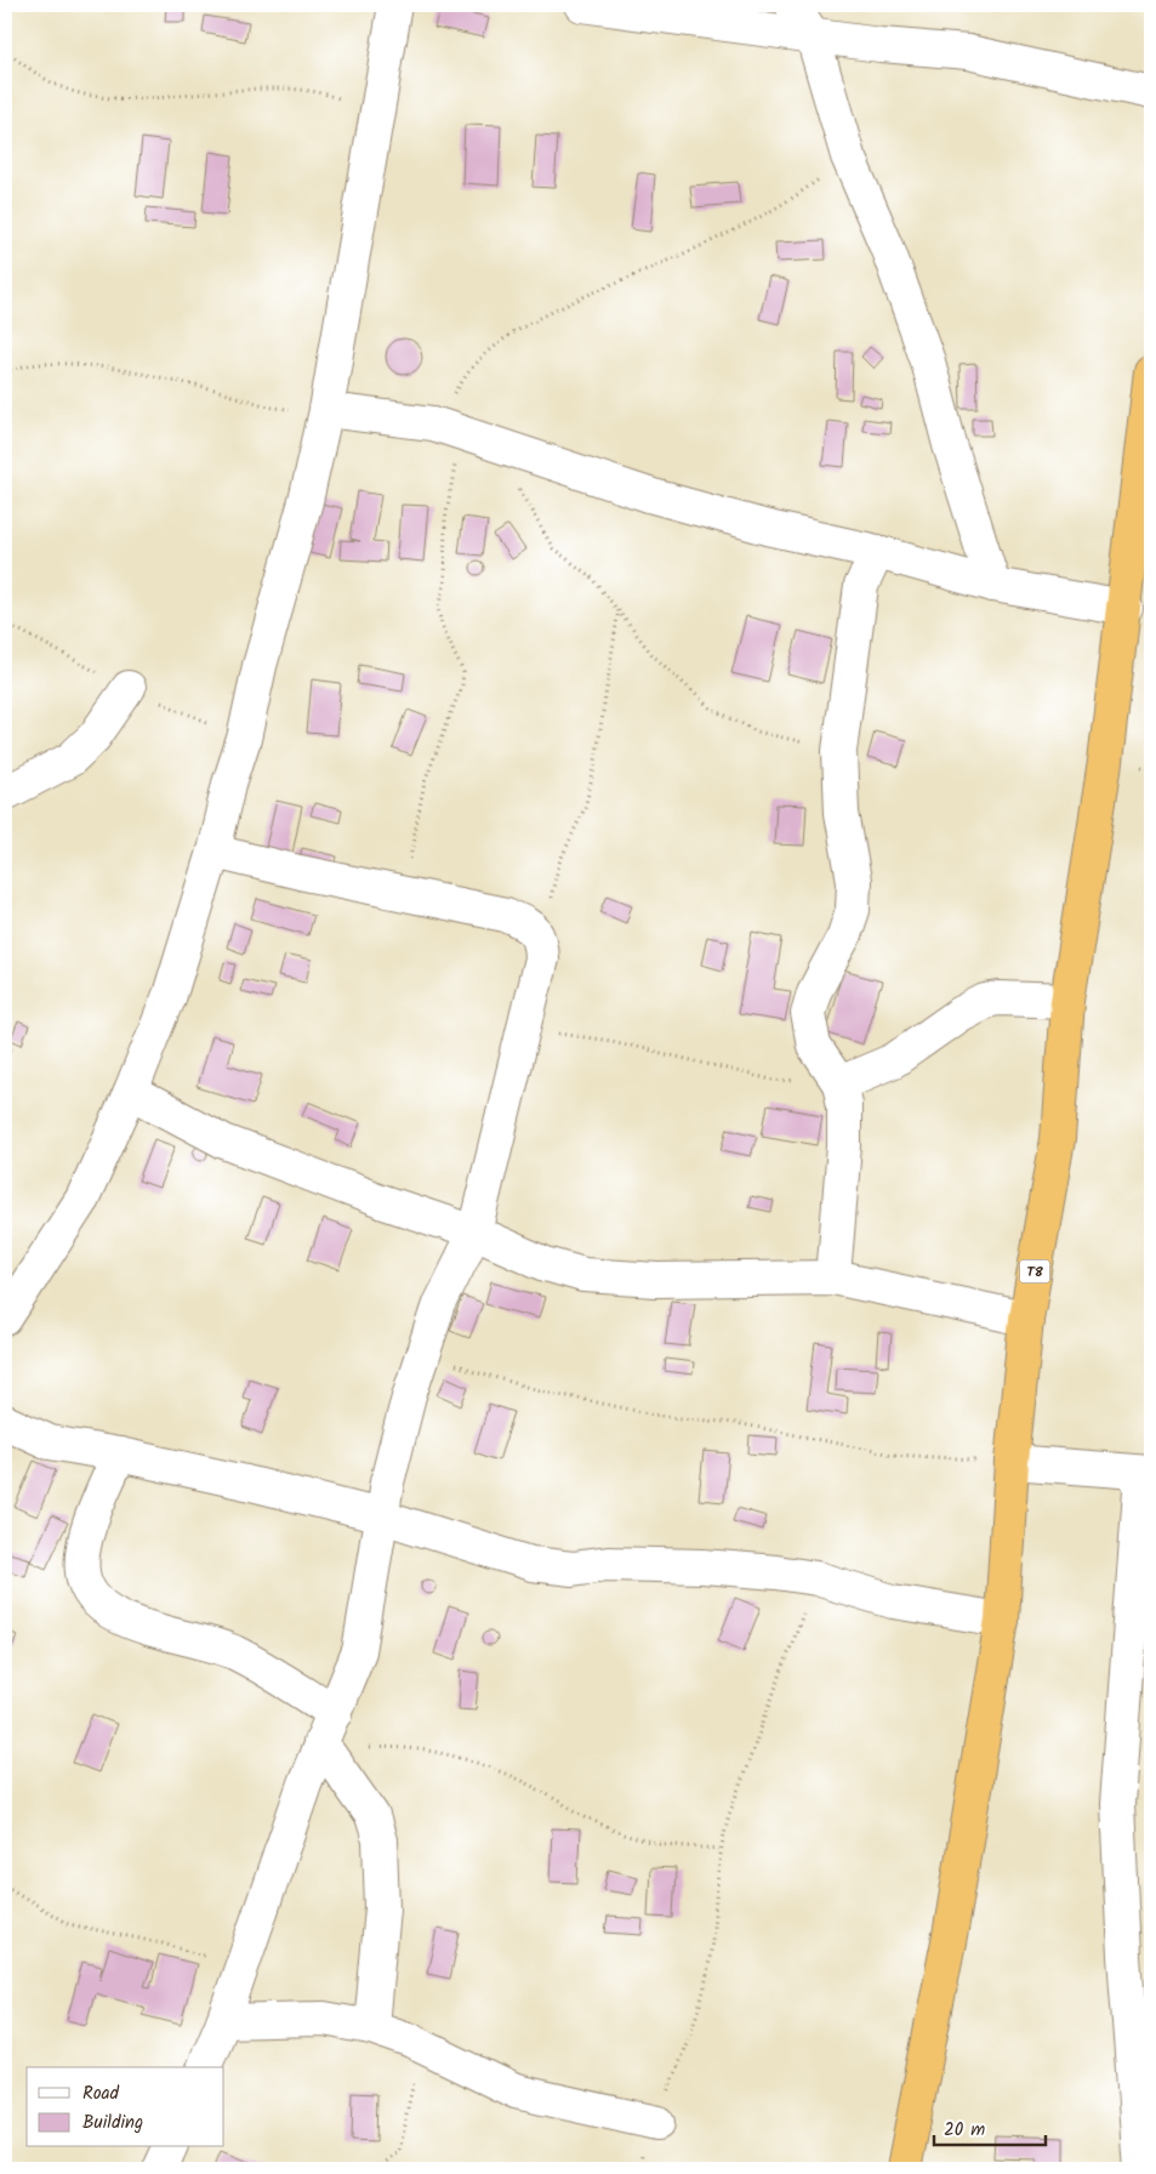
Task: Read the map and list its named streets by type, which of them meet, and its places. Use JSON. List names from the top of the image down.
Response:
{
  "streets": {
    "highway": ["T8"]
  },
  "legend": ["Road", "Building"],
  "scale_bar": "20 m"
}
